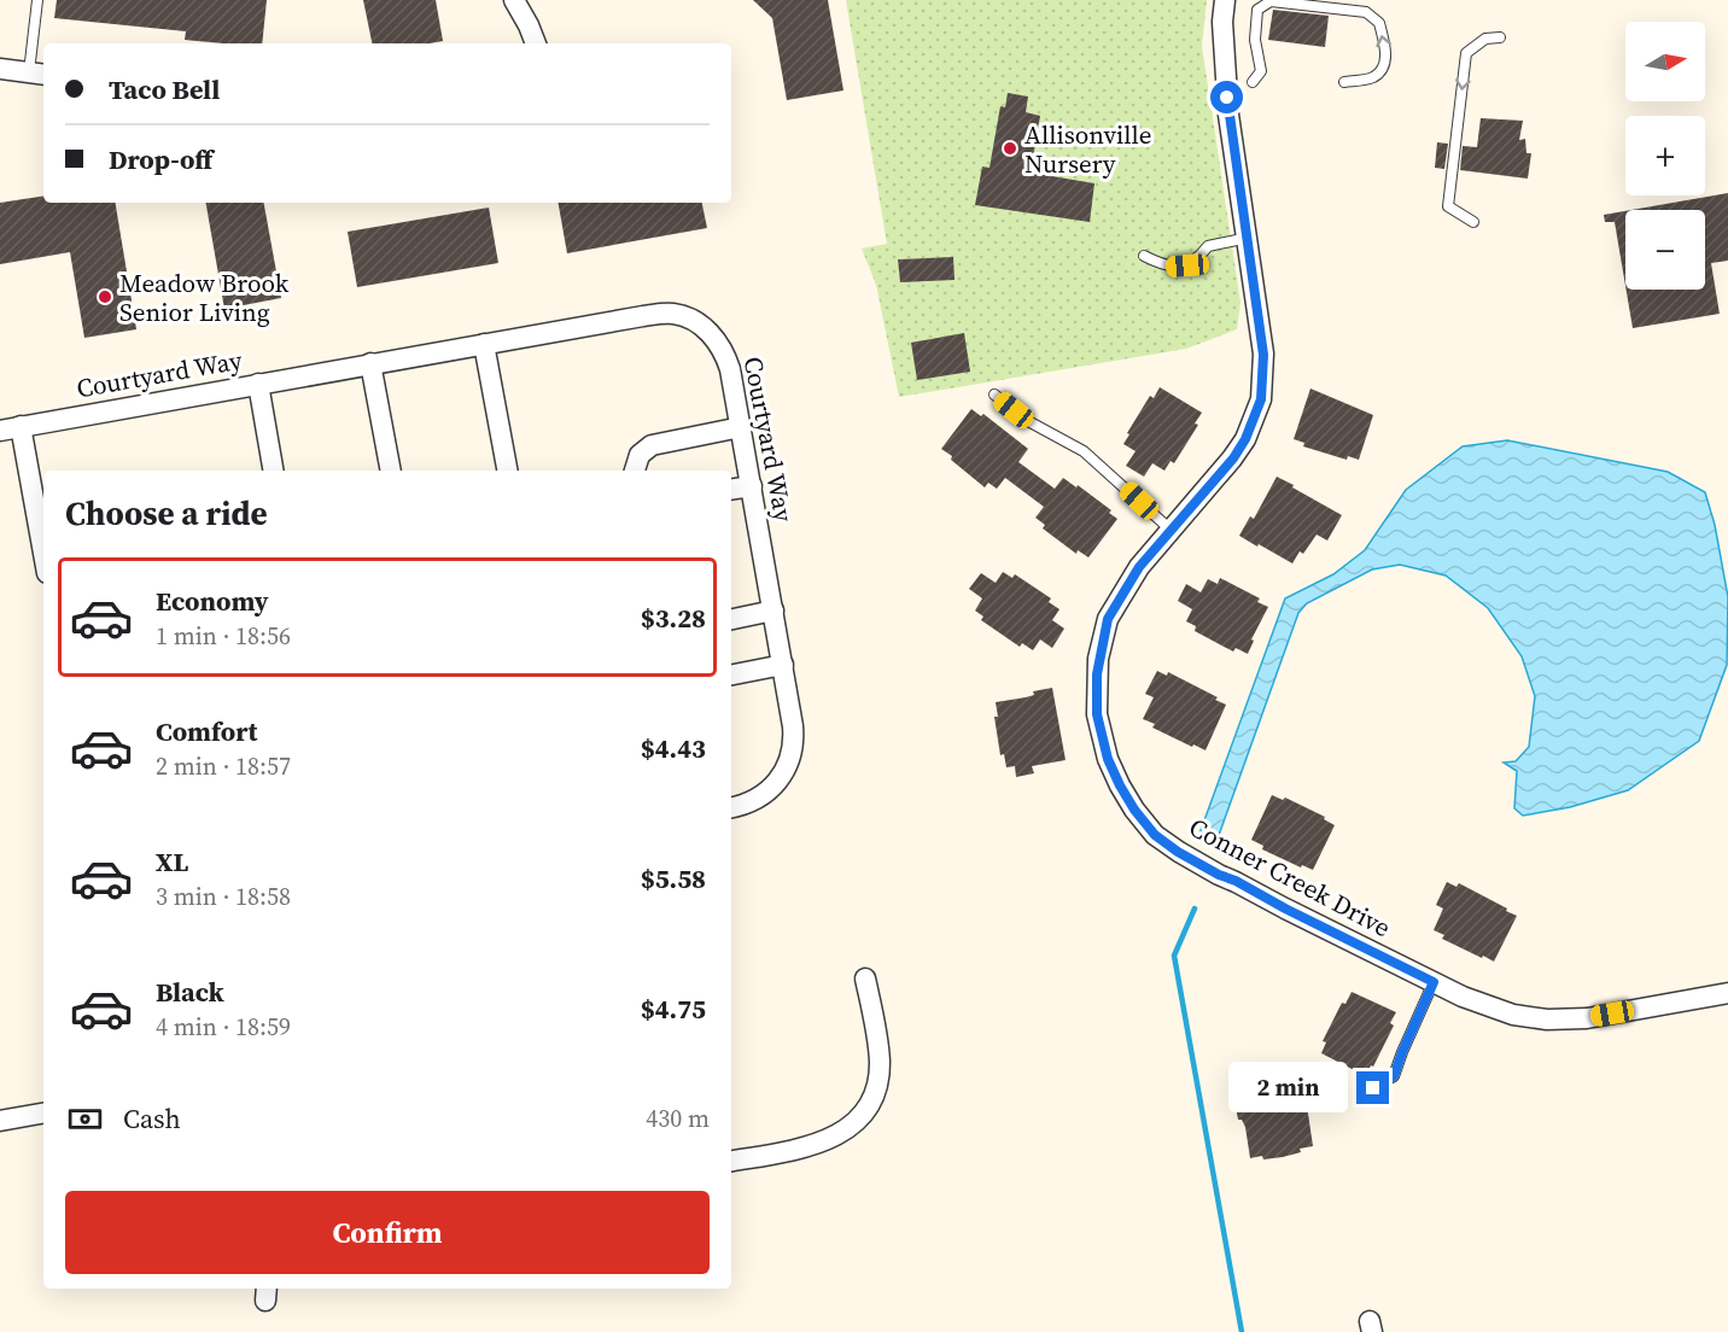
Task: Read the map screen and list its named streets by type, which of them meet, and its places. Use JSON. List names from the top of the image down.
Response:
{
  "streets": {
    "street": ["Courtyard Way", "Conner Creek Drive"]
  },
  "places": ["Allisonville Nursery", "Meadow Brook Senior Living"],
  "north": "right",
  "page": {
    "map_buttons": ["+", "−"],
    "banner": ["Taco Bell", "Drop-off"],
    "heading": "Choose a ride",
    "list": [
      {
        "name": "Economy",
        "note": "1 min · 18:56",
        "value": "$3.28"
      },
      {
        "name": "Comfort",
        "note": "2 min · 18:57",
        "value": "$4.43"
      },
      {
        "name": "XL",
        "note": "3 min · 18:58",
        "value": "$5.58"
      },
      {
        "name": "Black",
        "note": "4 min · 18:59",
        "value": "$4.75"
      }
    ],
    "bubble": "2 min",
    "pay": ["Cash", "430 m"],
    "buttons": "Confirm"
  }
}
